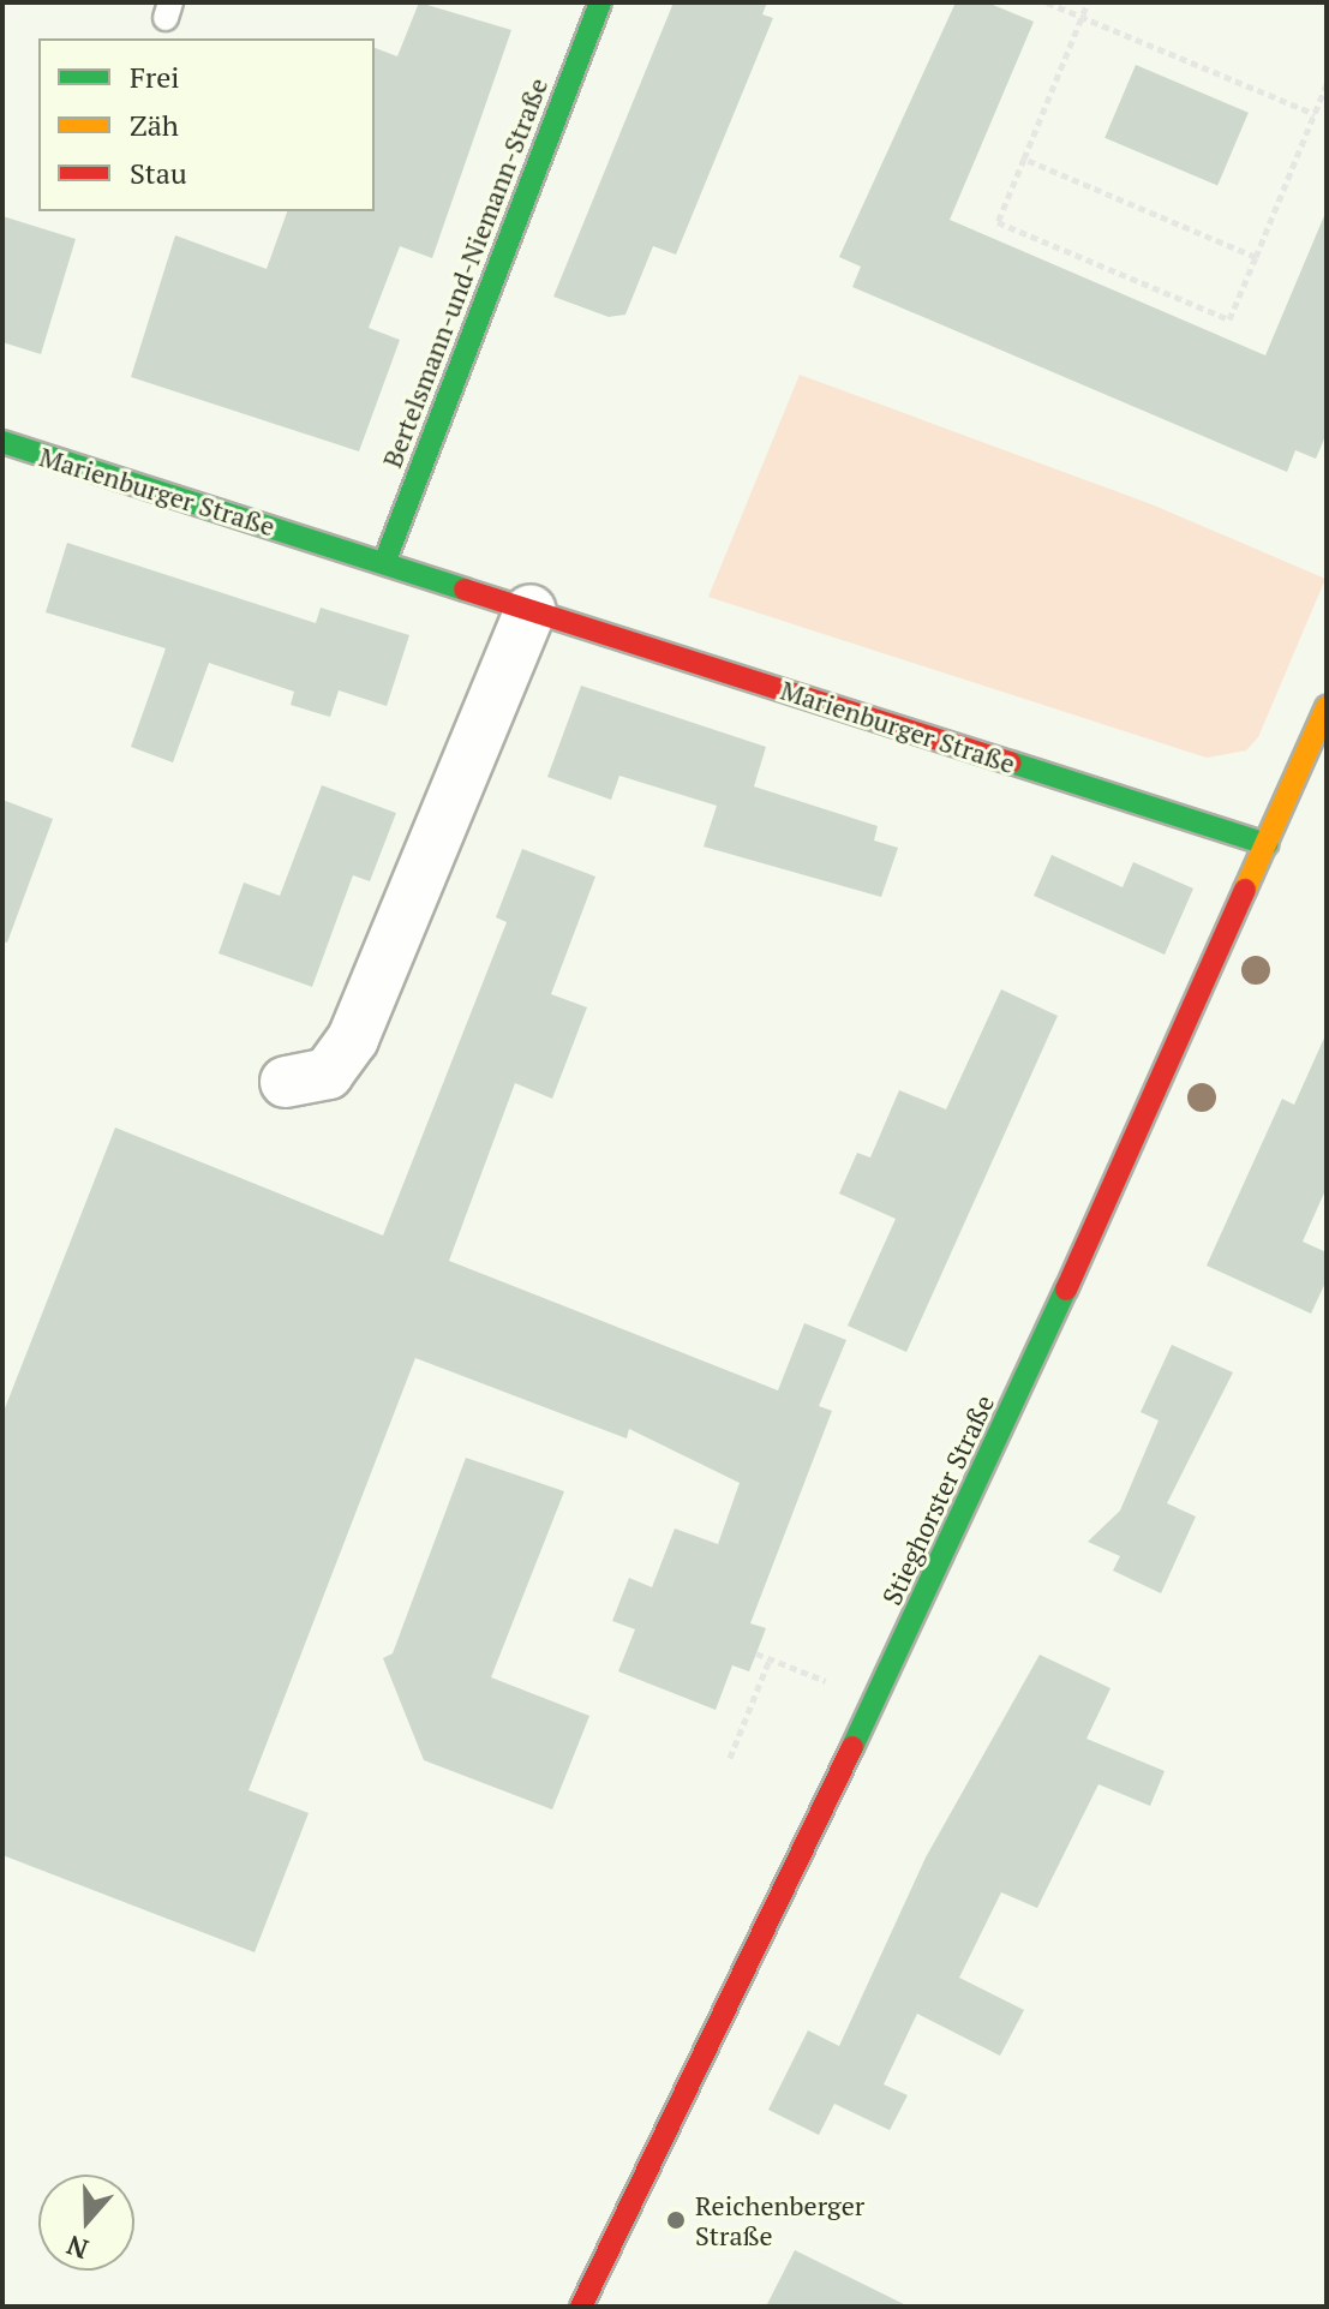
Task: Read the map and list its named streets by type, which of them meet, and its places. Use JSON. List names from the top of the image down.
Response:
{
  "streets": {
    "street": ["Bertelsmann-und-Niemann-Straße", "Marienburger Straße", "Stieghorster Straße"]
  },
  "crossings": [
    ["Bertelsmann-und-Niemann-Straße", "Marienburger Straße"],
    ["Marienburger Straße", "Stieghorster Straße"]
  ],
  "places": ["Reichenberger Straße"],
  "legend": ["Frei", "Zäh", "Stau"],
  "north": "bottom"
}
